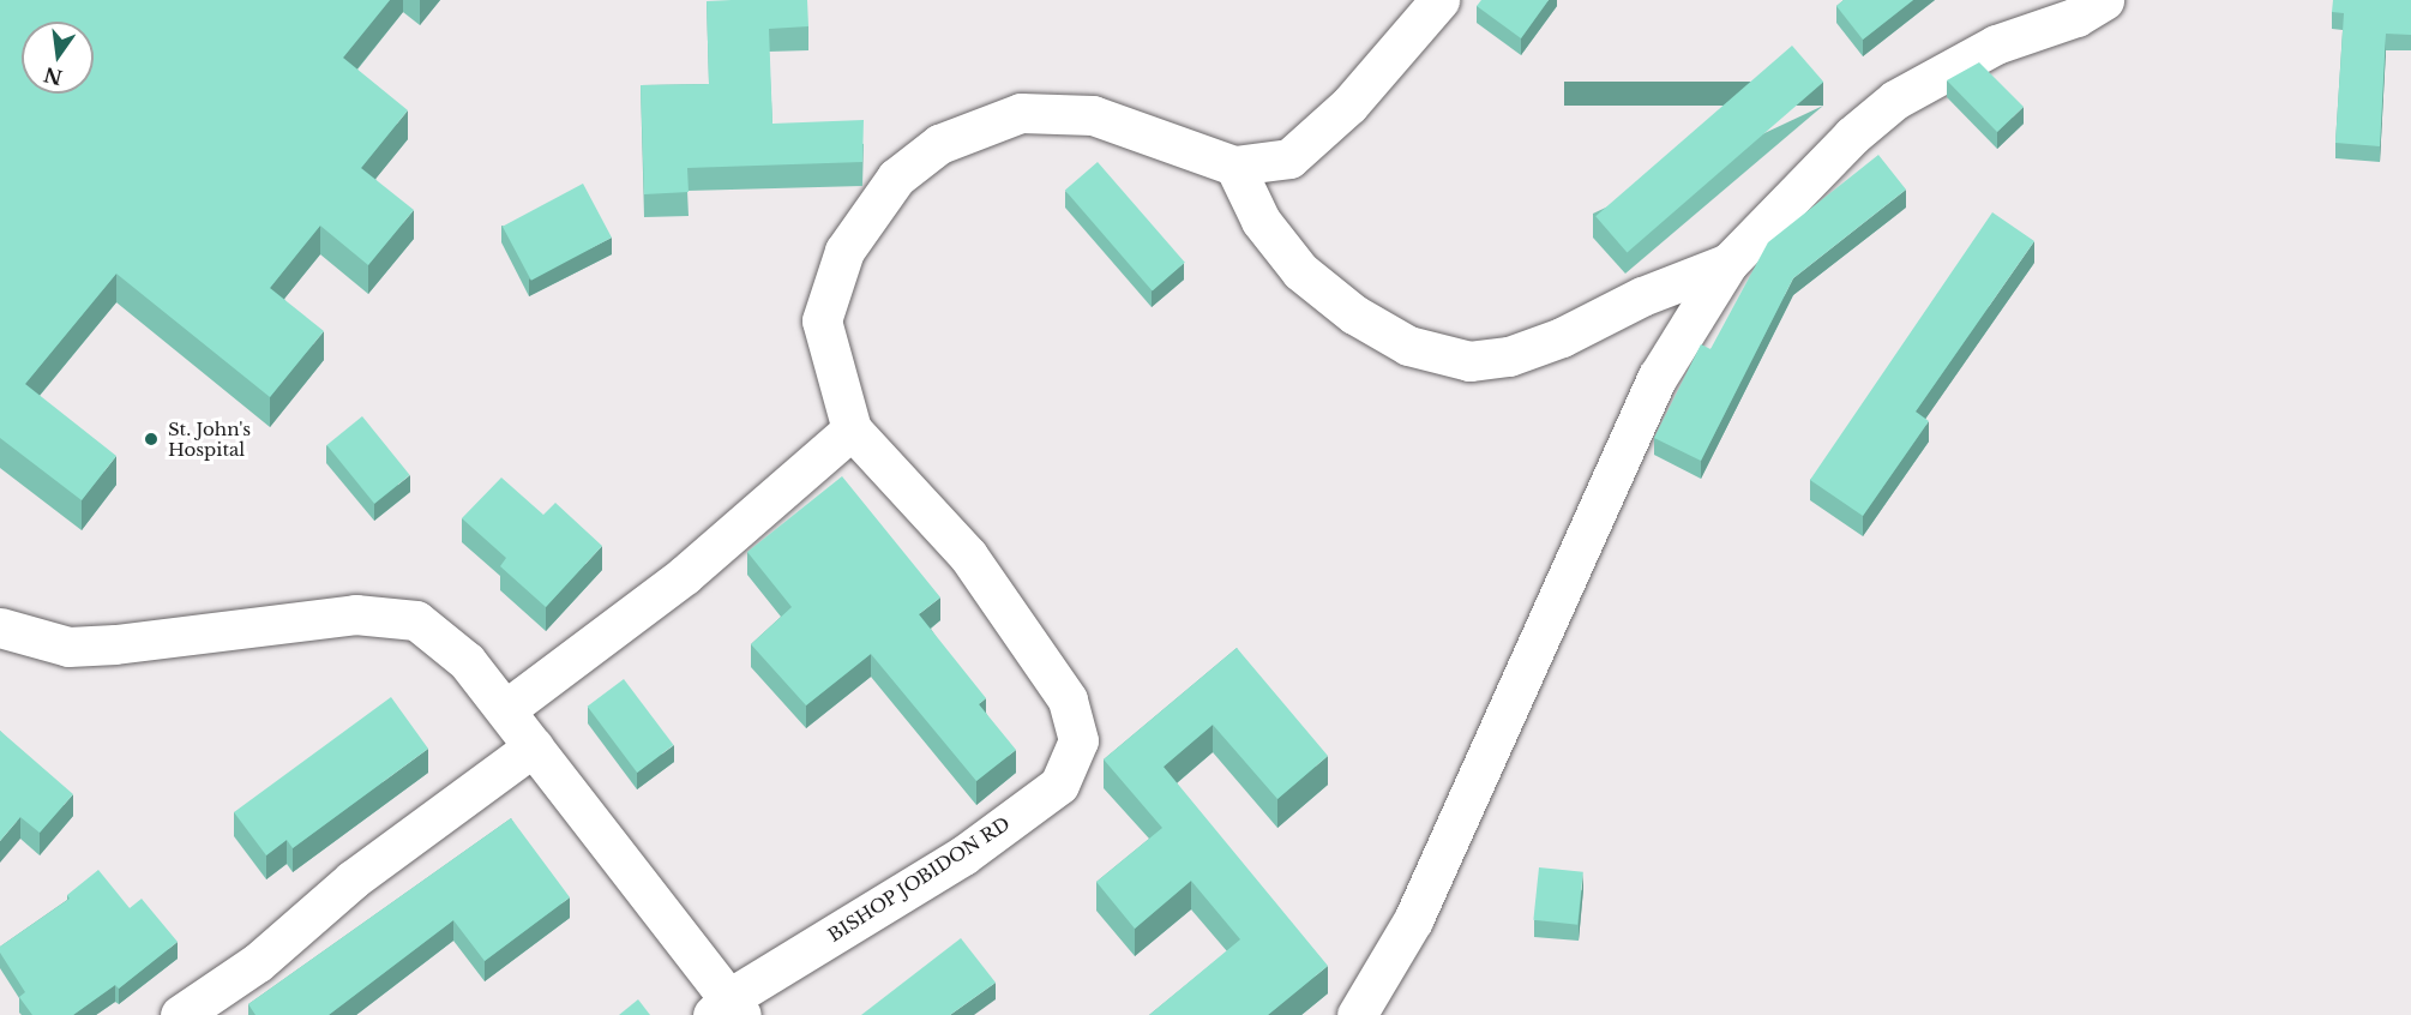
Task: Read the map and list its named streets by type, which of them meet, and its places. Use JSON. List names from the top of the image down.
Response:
{
  "streets": {
    "street": ["BISHOP JOBIDON RD"]
  },
  "places": ["St. John's Hospital"],
  "north": "bottom"
}
